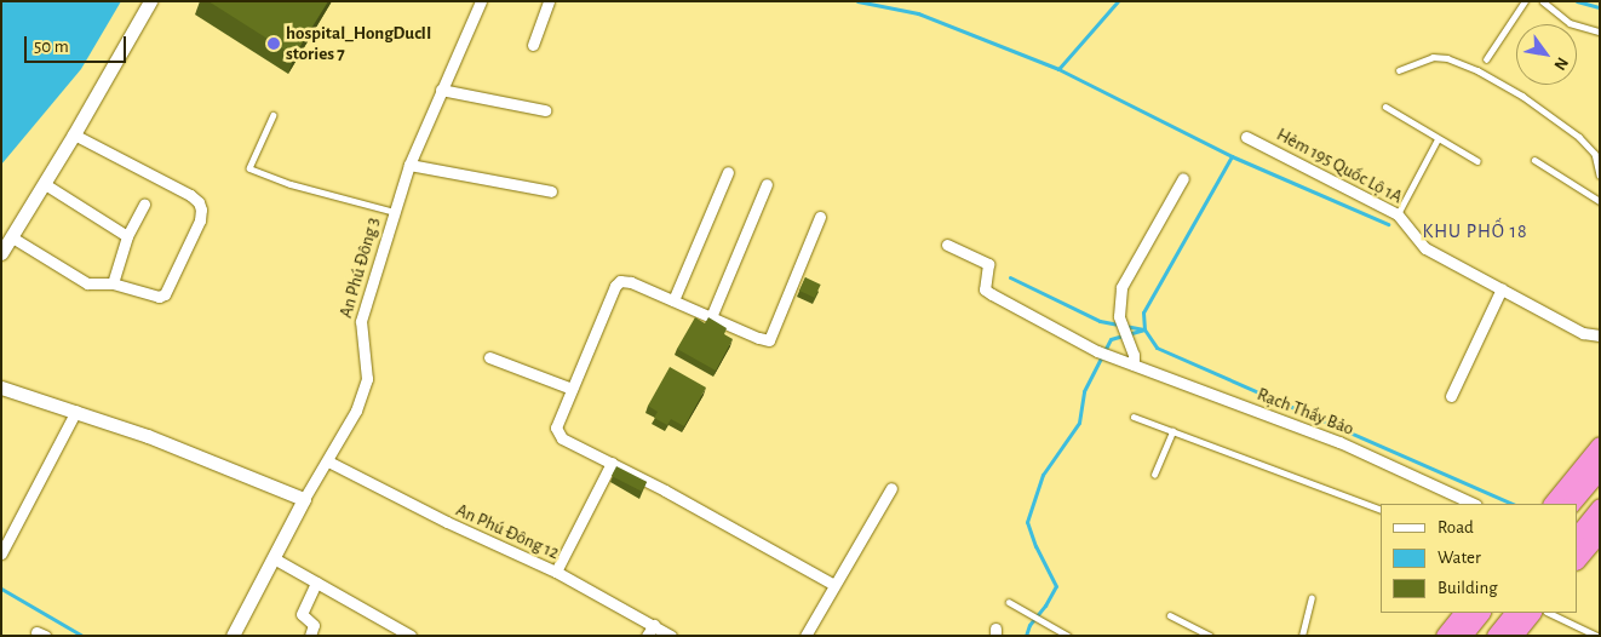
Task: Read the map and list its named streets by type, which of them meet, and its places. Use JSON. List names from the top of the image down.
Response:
{
  "streets": {
    "street": [
      "Hẻm 195 Quốc Lộ 1A",
      "An Phú Đông 3",
      "Rạch Thầy Bảo",
      "An Phú Đông 12"
    ]
  },
  "crossings": [
    ["An Phú Đông 3", "An Phú Đông 12"]
  ],
  "districts": ["KHU PHỐ 18"],
  "places": ["hospital_HongDucII stories 7"],
  "legend": ["Road", "Water", "Building"],
  "scale_bar": "50 m",
  "north": "bottom right"
}
